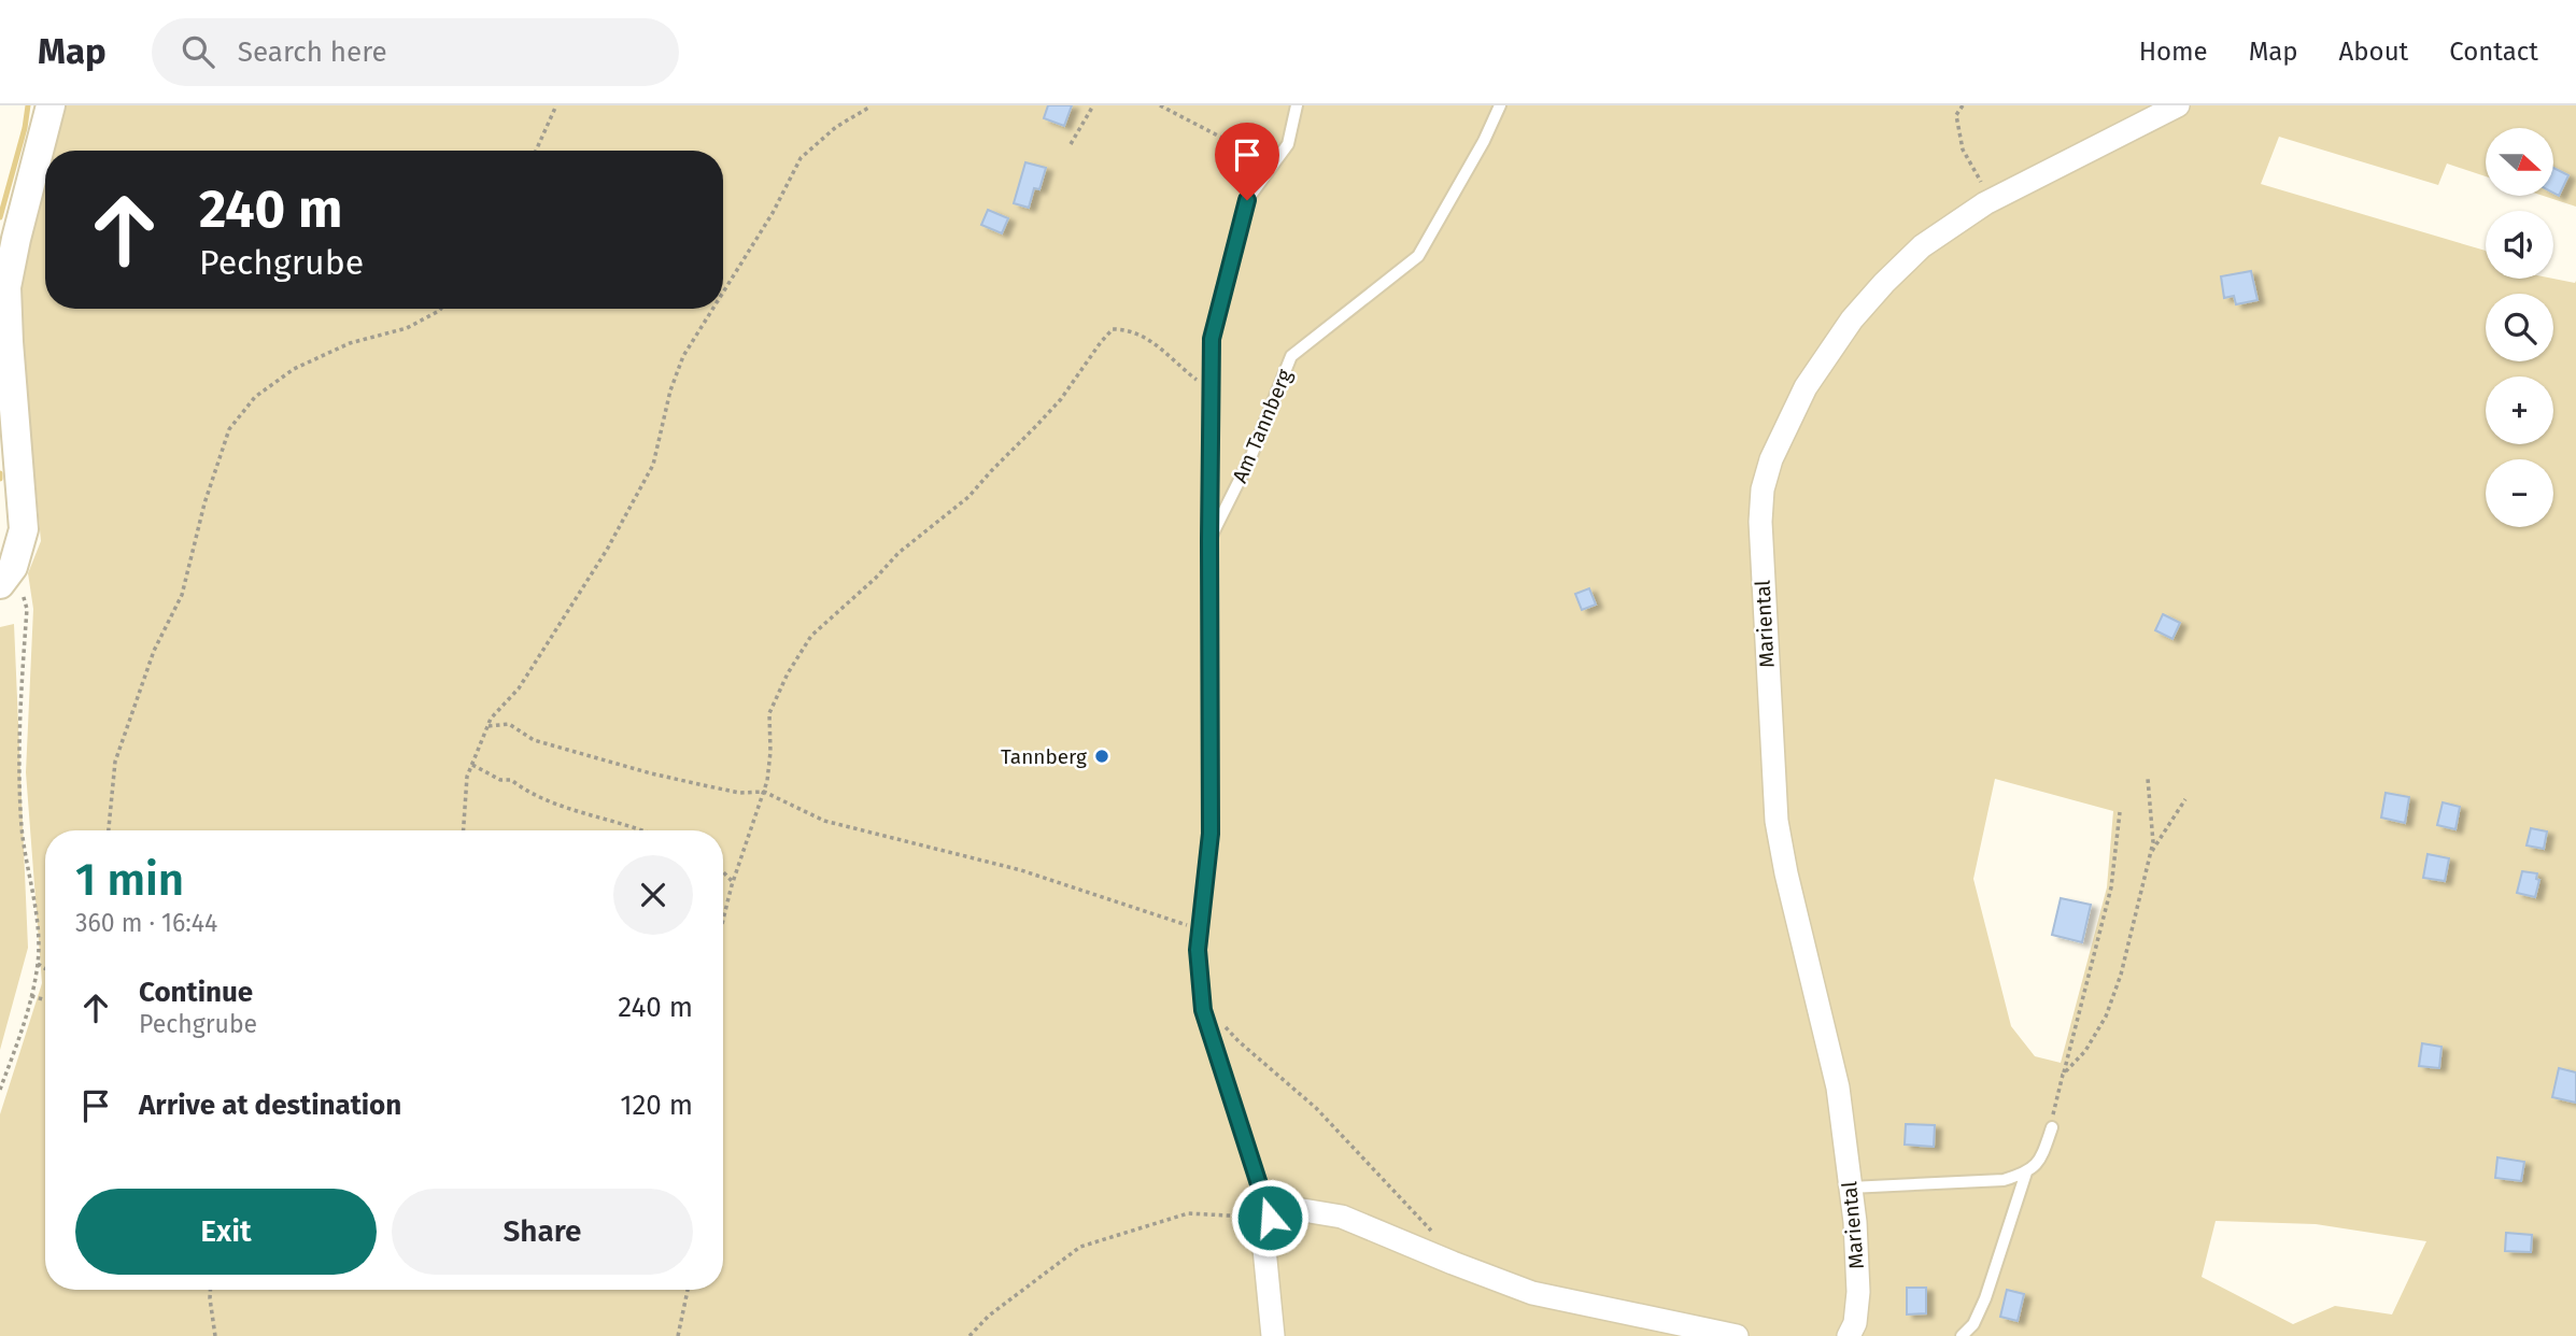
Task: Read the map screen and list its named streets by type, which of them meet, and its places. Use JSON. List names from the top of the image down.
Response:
{
  "streets": {
    "street": ["Mariental"],
    "lane": ["Am Tannberg"]
  },
  "places": ["Tannberg"],
  "north": "right",
  "page": {
    "header": "Map",
    "search": "Search here",
    "nav": [
      "Home",
      "Map",
      "About",
      "Contact"
    ],
    "map_buttons": ["+", "−"],
    "turn": ["240 m", "Pechgrube"],
    "heading": ["1 min", "360 m · 16:44"],
    "list": [
      {
        "name": "Continue",
        "note": "Pechgrube",
        "value": "240 m"
      },
      {
        "name": "Arrive at destination",
        "value": "120 m"
      }
    ],
    "buttons": ["Exit", "Share"]
  }
}
